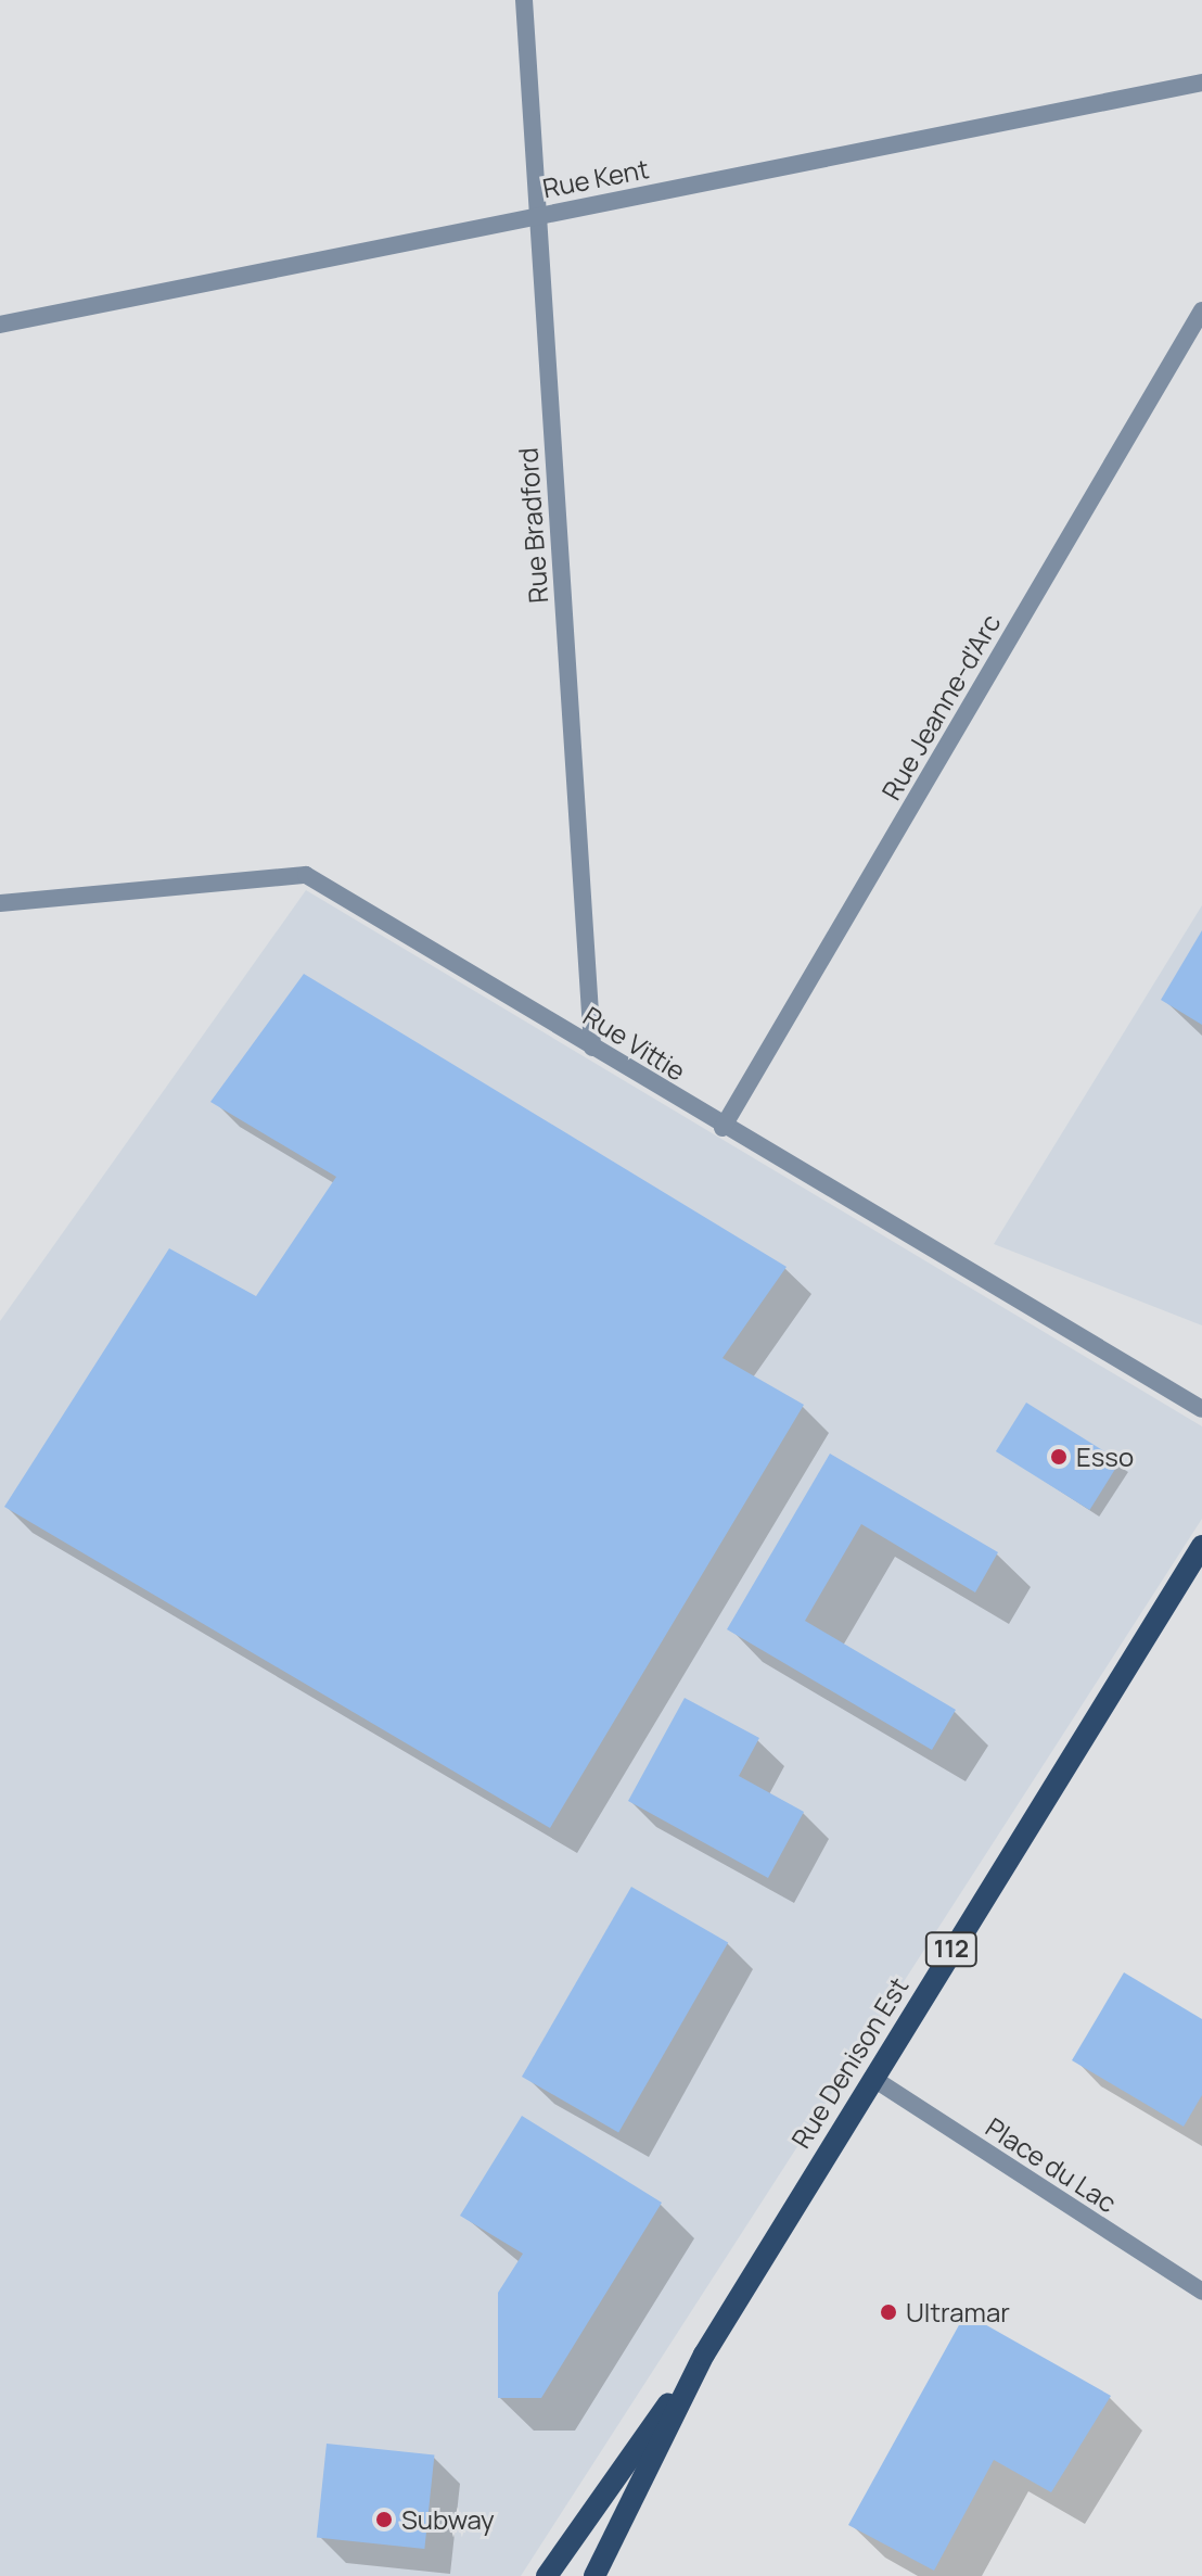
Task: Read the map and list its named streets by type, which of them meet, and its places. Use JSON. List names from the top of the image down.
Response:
{
  "streets": {
    "main road": ["112", "Rue Denison Est"],
    "street": [
      "Rue Kent",
      "Rue Bradford",
      "Rue Jeanne-d'Arc",
      "Rue Vittie",
      "Place du Lac"
    ]
  },
  "crossings": [
    ["Rue Kent", "Rue Bradford"],
    ["Rue Bradford", "Rue Vittie"],
    ["Rue Jeanne-d'Arc", "Rue Vittie"],
    ["Rue Denison Est", "Place du Lac"]
  ],
  "places": ["Esso", "Ultramar", "Subway"]
}
